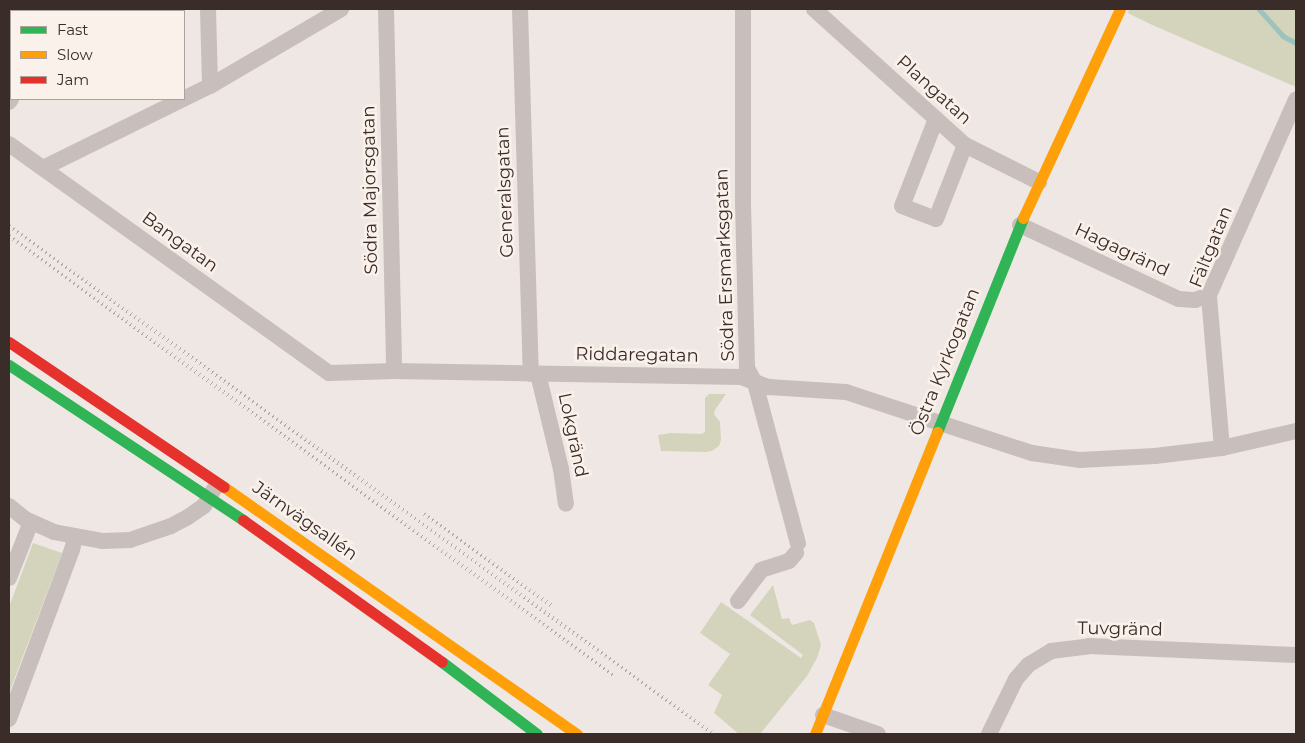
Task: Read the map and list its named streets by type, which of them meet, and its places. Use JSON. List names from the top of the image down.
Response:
{
  "streets": {
    "main road": ["Östra Kyrkogatan", "Järnvägsallén"],
    "street": [
      "Plangatan",
      "Södra Majorsgatan",
      "Generalsgatan",
      "Bangatan",
      "Fältgatan",
      "Hagagränd",
      "Södra Ersmarksgatan",
      "Riddaregatan",
      "Lokgränd",
      "Tuvgränd"
    ]
  },
  "crossings": [
    ["Plangatan", "Östra Kyrkogatan"],
    ["Södra Majorsgatan", "Riddaregatan"],
    ["Generalsgatan", "Riddaregatan"],
    ["Generalsgatan", "Lokgränd"],
    ["Bangatan", "Riddaregatan"],
    ["Fältgatan", "Hagagränd"],
    ["Fältgatan", "Riddaregatan"],
    ["Hagagränd", "Östra Kyrkogatan"],
    ["Södra Ersmarksgatan", "Riddaregatan"],
    ["Riddaregatan", "Östra Kyrkogatan"],
    ["Riddaregatan", "Lokgränd"]
  ],
  "legend": ["Fast", "Slow", "Jam"]
}
